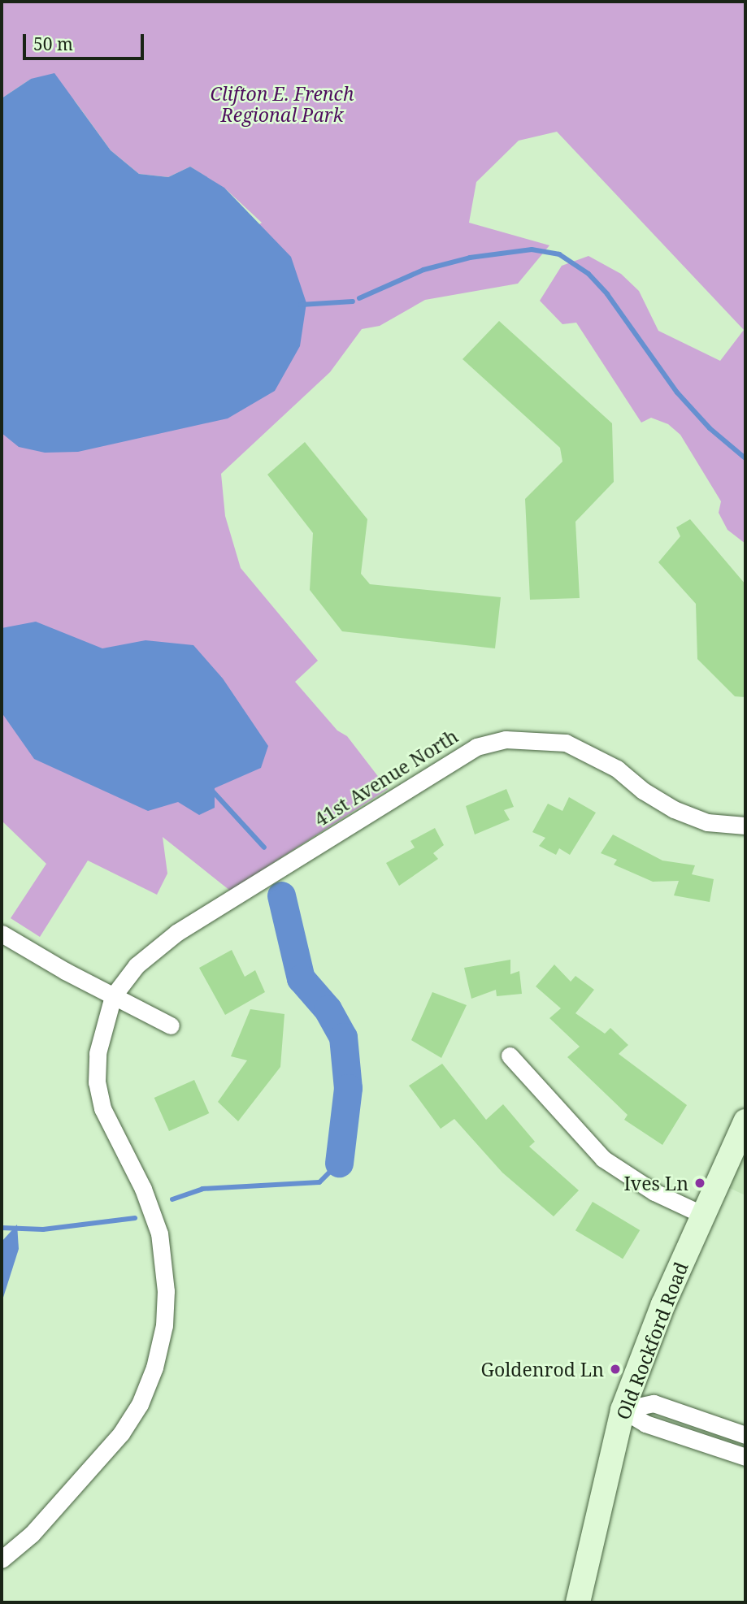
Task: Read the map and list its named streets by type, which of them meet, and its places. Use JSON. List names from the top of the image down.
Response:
{
  "streets": {
    "street": ["41st Avenue North", "Old Rockford Road"]
  },
  "parks": ["Clifton E. French Regional Park"],
  "places": ["Ives Ln", "Goldenrod Ln"],
  "scale_bar": "50 m"
}
